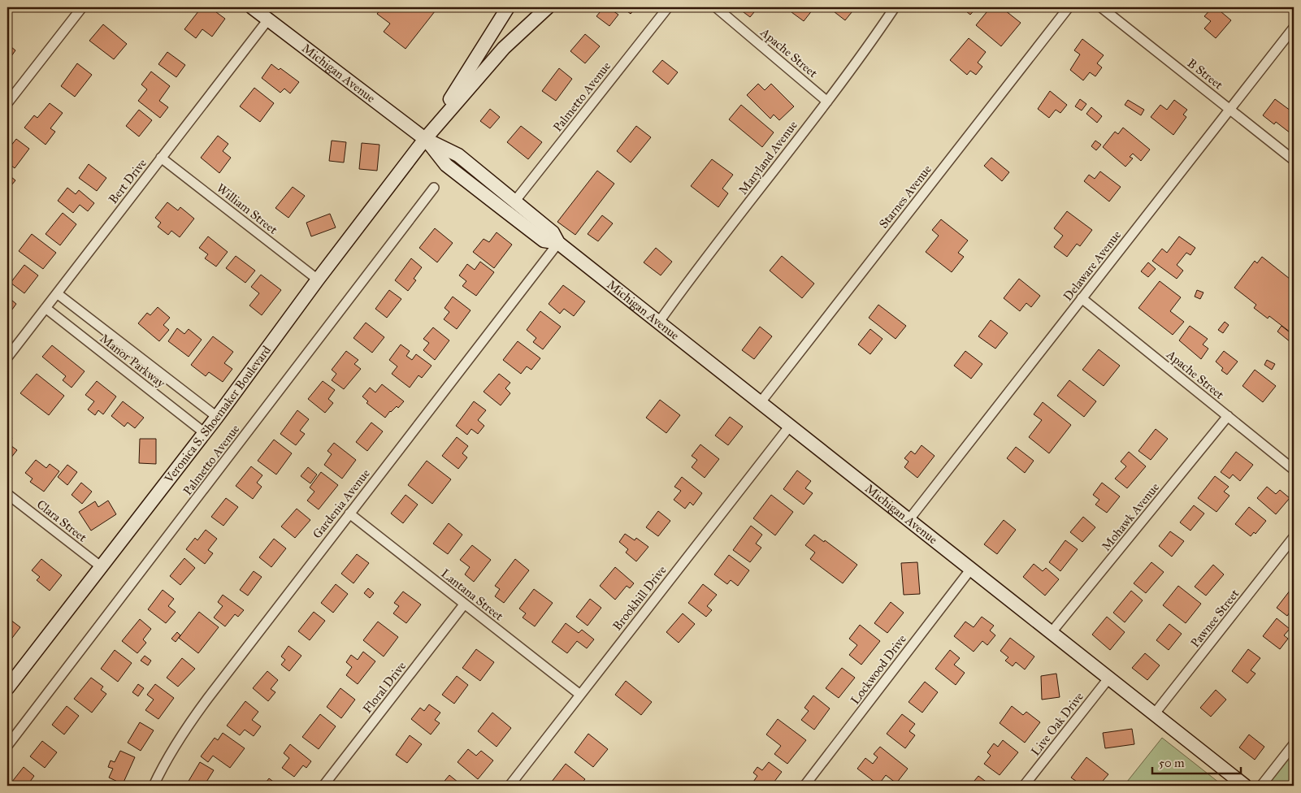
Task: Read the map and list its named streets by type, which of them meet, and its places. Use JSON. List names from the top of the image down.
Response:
{
  "streets": {
    "street": [
      "Apache Street",
      "Michigan Avenue",
      "B Street",
      "Palmetto Avenue",
      "Maryland Avenue",
      "Bert Drive",
      "Starnes Avenue",
      "William Street",
      "Delaware Avenue",
      "Manor Parkway",
      "Veronica S. Shoemaker Boulevard",
      "Gardenia Avenue",
      "Mohawk Avenue",
      "Clara Street",
      "Lantana Street",
      "Brookhill Drive",
      "Pawnee Street",
      "Lockwood Drive",
      "Floral Drive",
      "Live Oak Drive"
    ]
  },
  "crossings": [
    ["Apache Street", "Maryland Avenue"],
    ["Apache Street", "Delaware Avenue"],
    ["Apache Street", "Mohawk Avenue"],
    ["Michigan Avenue", "Palmetto Avenue"],
    ["Michigan Avenue", "Maryland Avenue"],
    ["Michigan Avenue", "Bert Drive"],
    ["Michigan Avenue", "Starnes Avenue"],
    ["Michigan Avenue", "Delaware Avenue"],
    ["Michigan Avenue", "Veronica S. Shoemaker Boulevard"],
    ["Michigan Avenue", "Gardenia Avenue"],
    ["Michigan Avenue", "Mohawk Avenue"],
    ["Michigan Avenue", "Brookhill Drive"],
    ["Michigan Avenue", "Pawnee Street"],
    ["Michigan Avenue", "Lockwood Drive"],
    ["Michigan Avenue", "Live Oak Drive"],
    ["B Street", "Delaware Avenue"],
    ["Bert Drive", "William Street"],
    ["Bert Drive", "Manor Parkway"],
    ["William Street", "Veronica S. Shoemaker Boulevard"],
    ["Manor Parkway", "Veronica S. Shoemaker Boulevard"],
    ["Veronica S. Shoemaker Boulevard", "Clara Street"],
    ["Gardenia Avenue", "Lantana Street"],
    ["Lantana Street", "Brookhill Drive"],
    ["Lantana Street", "Floral Drive"]
  ],
  "scale_bar": "50 m"
}
